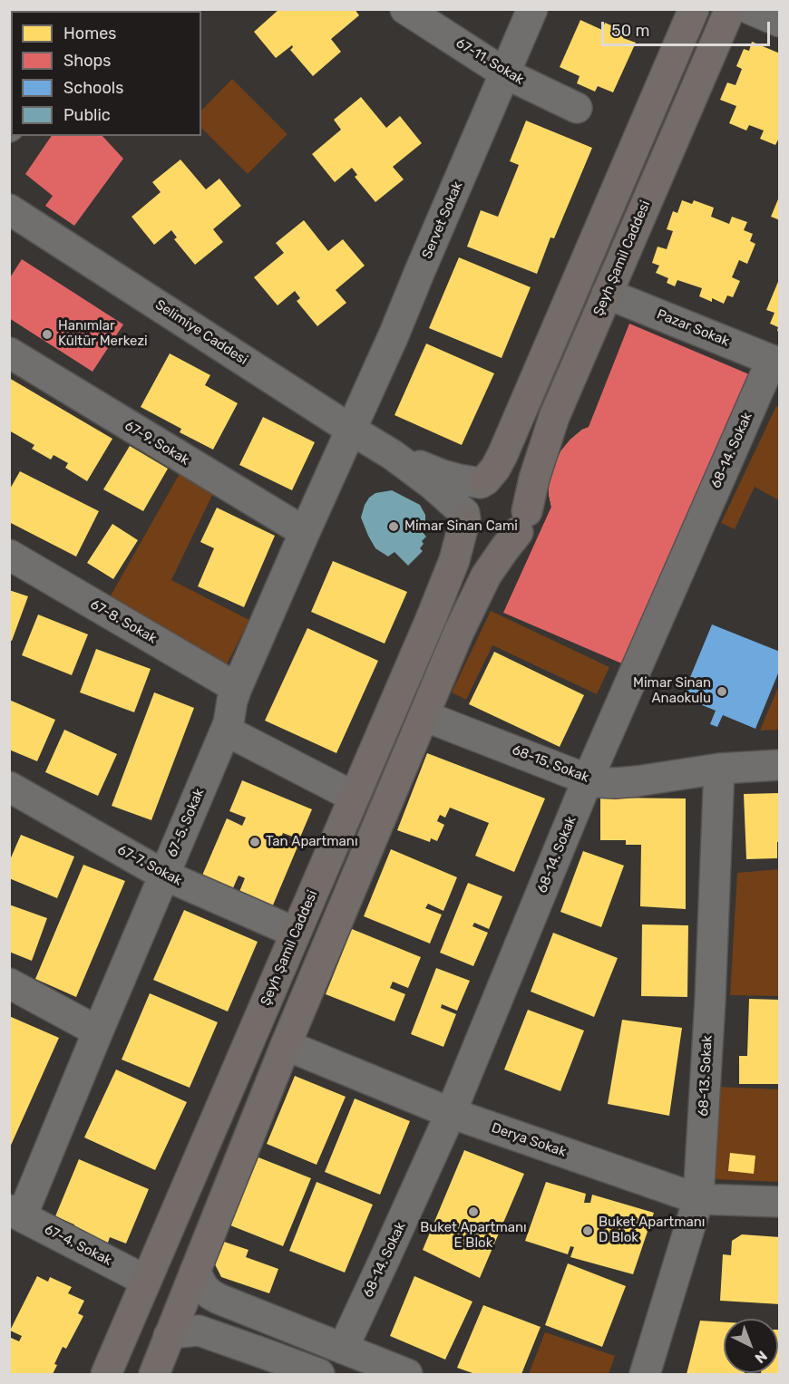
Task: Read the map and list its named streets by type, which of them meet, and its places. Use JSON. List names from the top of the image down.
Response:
{
  "streets": {
    "main road": ["Şeyh Şamil Caddesi"],
    "street": [
      "67-11. Sokak",
      "Servet Sokak",
      "Pazar Sokak",
      "Selimiye Caddesi",
      "67-9. Sokak",
      "68-14. Sokak",
      "67-8. Sokak",
      "68-15. Sokak",
      "67-5. Sokak",
      "67-7. Sokak",
      "68-13. Sokak",
      "Derya Sokak",
      "67-4. Sokak"
    ]
  },
  "crossings": [
    ["67-11. Sokak", "Servet Sokak"],
    ["Servet Sokak", "Selimiye Caddesi"],
    ["Servet Sokak", "67-5. Sokak"],
    ["Şeyh Şamil Caddesi", "Pazar Sokak"],
    ["Şeyh Şamil Caddesi", "Selimiye Caddesi"],
    ["Şeyh Şamil Caddesi", "68-15. Sokak"],
    ["Şeyh Şamil Caddesi", "67-7. Sokak"],
    ["Şeyh Şamil Caddesi", "Derya Sokak"],
    ["Şeyh Şamil Caddesi", "67-4. Sokak"],
    ["Pazar Sokak", "68-14. Sokak"],
    ["Selimiye Caddesi", "67-5. Sokak"],
    ["67-9. Sokak", "67-5. Sokak"],
    ["68-14. Sokak", "68-15. Sokak"],
    ["68-14. Sokak", "Derya Sokak"],
    ["67-8. Sokak", "67-5. Sokak"],
    ["68-15. Sokak", "68-13. Sokak"],
    ["67-5. Sokak", "67-7. Sokak"],
    ["67-5. Sokak", "67-4. Sokak"],
    ["68-13. Sokak", "Derya Sokak"]
  ],
  "places": [
    "Hanımlar Kültür Merkezi",
    "Mimar Sinan Cami",
    "Mimar Sinan Anaokulu",
    "Tan Apartmanı",
    "Buket Apartmanı E Blok",
    "Buket Apartmanı D Blok"
  ],
  "legend": [
    "Homes",
    "Shops",
    "Schools",
    "Public"
  ],
  "scale_bar": "50 m",
  "north": "bottom right"
}
